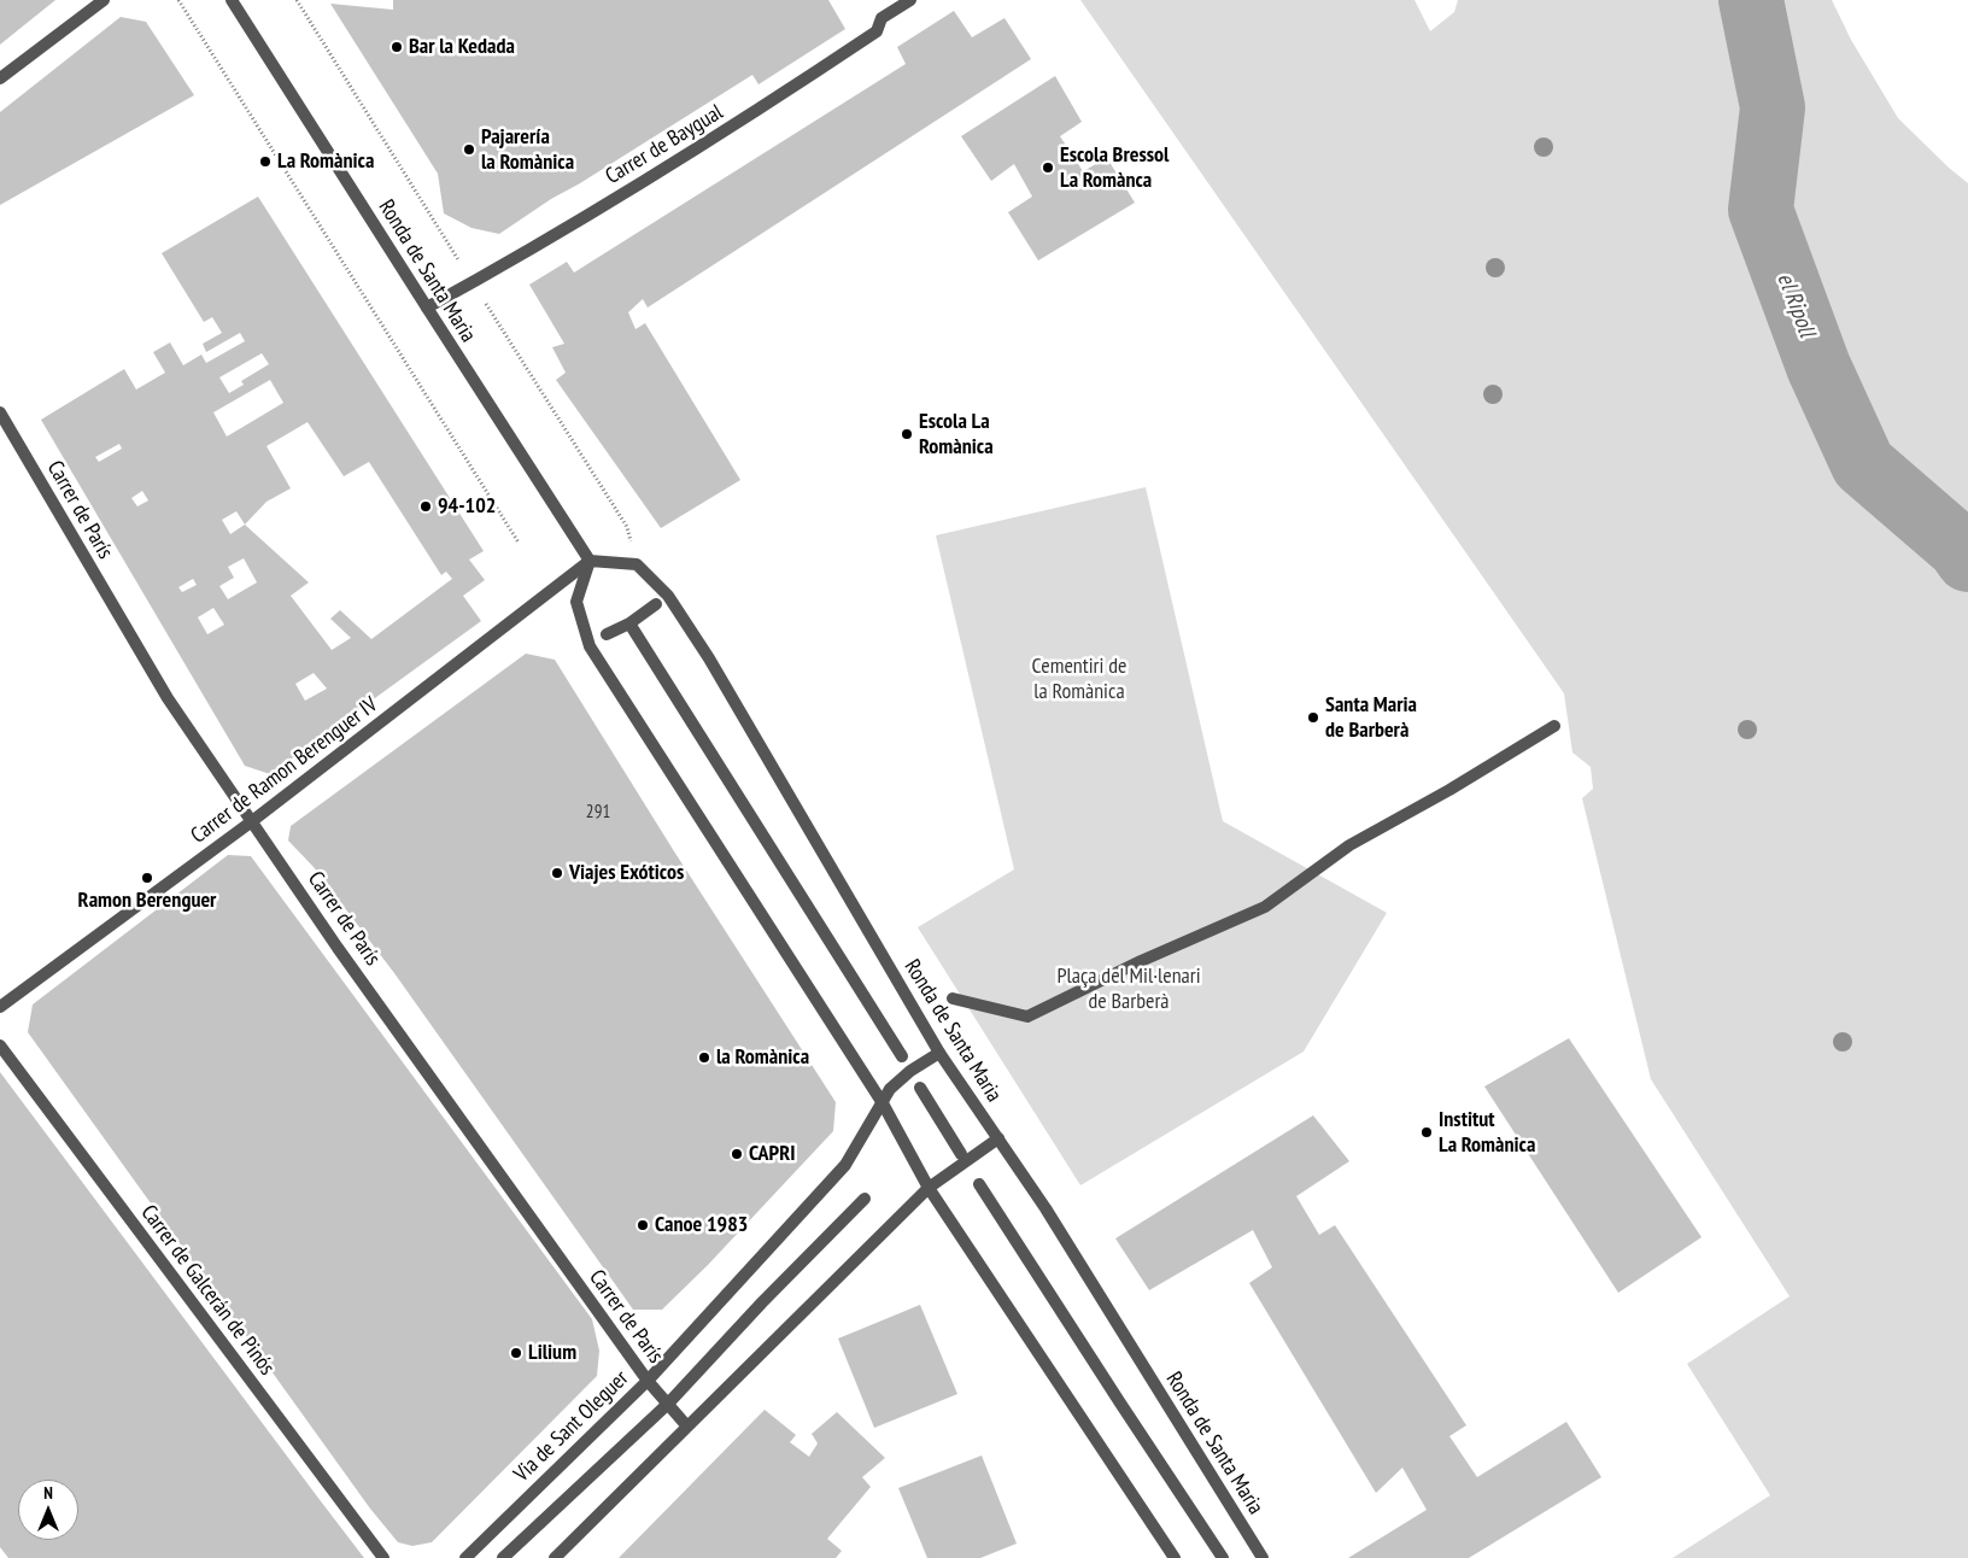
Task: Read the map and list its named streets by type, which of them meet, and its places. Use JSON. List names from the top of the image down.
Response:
{
  "streets": {
    "street": [
      "Carrer de Baygual",
      "Ronda de Santa Maria",
      "Carrer de París",
      "Carrer de Ramon Berenguer IV",
      "Carrer de Galcerán de Pinós",
      "Via de Sant Oleguer"
    ]
  },
  "crossings": [
    ["Carrer de Baygual", "Ronda de Santa Maria"],
    ["Ronda de Santa Maria", "Carrer de Ramon Berenguer IV"],
    ["Ronda de Santa Maria", "Via de Sant Oleguer"],
    ["Carrer de París", "Carrer de Ramon Berenguer IV"],
    ["Carrer de París", "Via de Sant Oleguer"]
  ],
  "water": ["el Ripoll"],
  "parks": ["Cementiri de la Romànica", "Plaça del Mil·lenari de Barberà"],
  "places": [
    "Bar la Kedada",
    "Pajarería la Romànica",
    "La Romànica",
    "Escola Bressol La Romànca",
    "Escola La Romànica",
    "94-102",
    "Santa Maria de Barberà",
    "Viajes Exóticos",
    "Ramon Berenguer",
    "la Romànica",
    "Institut La Romànica",
    "CAPRI",
    "Canoe 1983",
    "Lilium"
  ],
  "house_numbers": ["291"],
  "north": "top"
}
